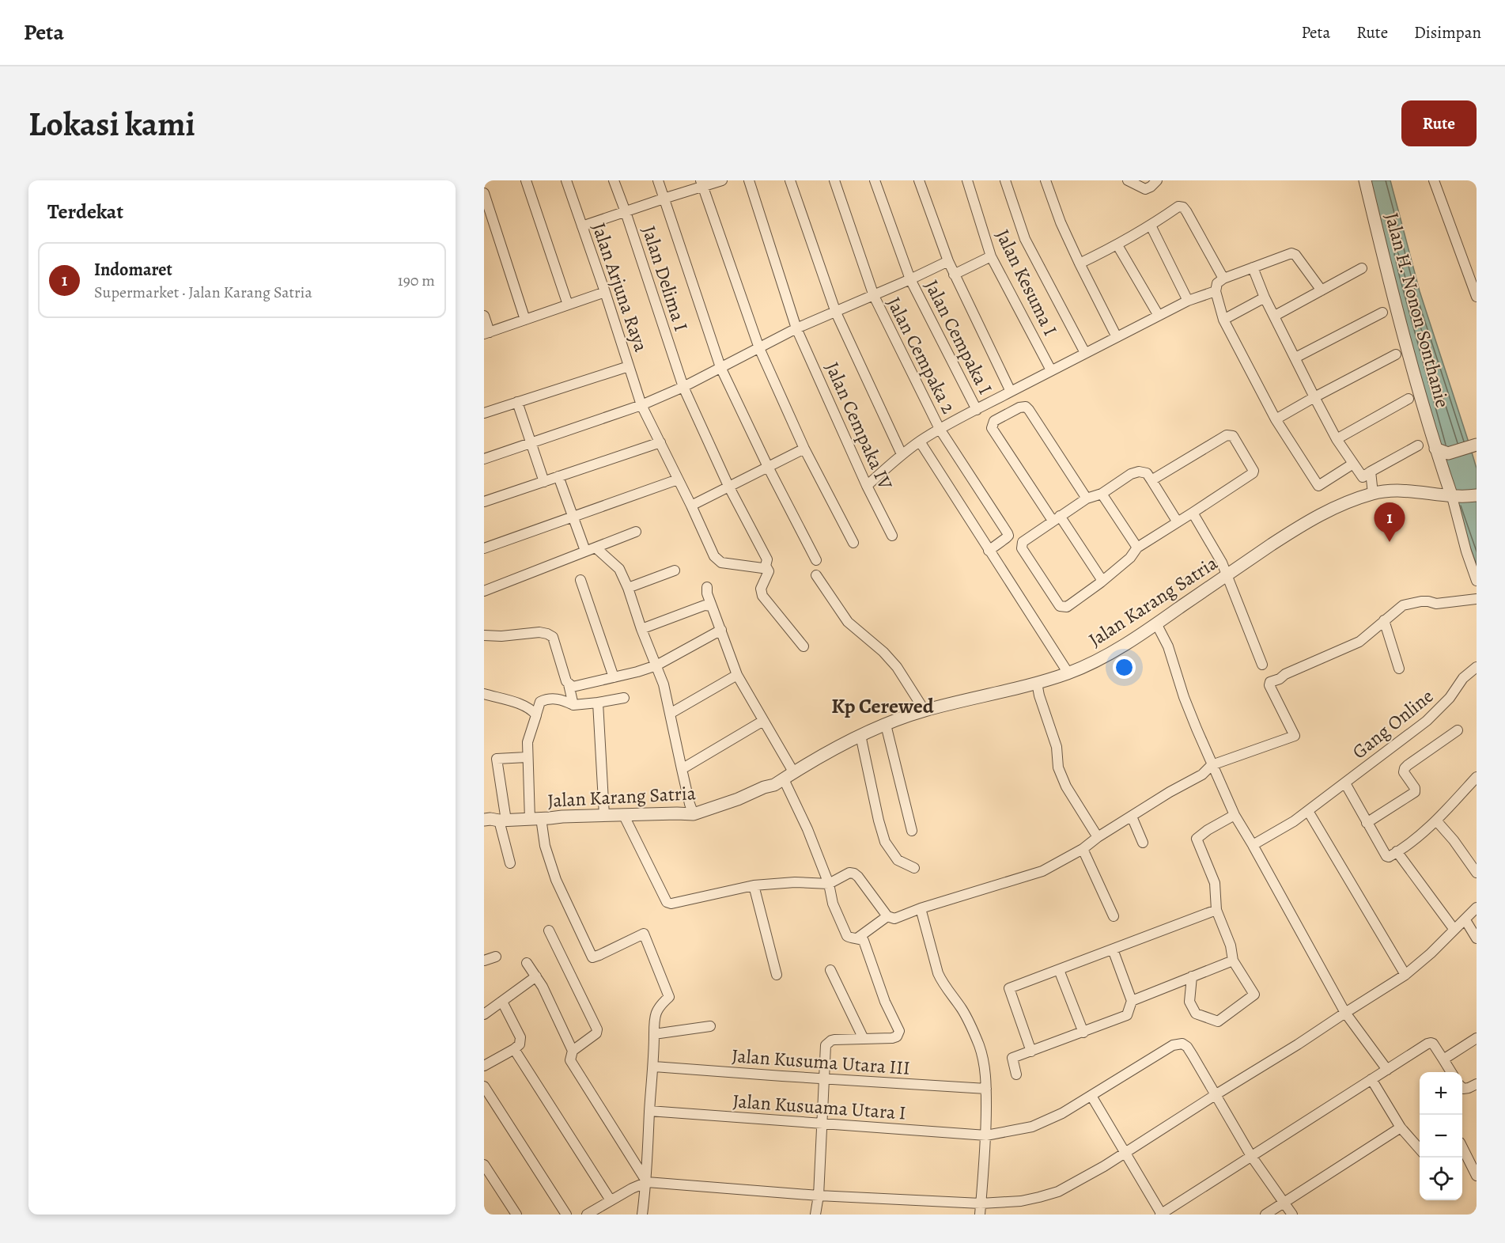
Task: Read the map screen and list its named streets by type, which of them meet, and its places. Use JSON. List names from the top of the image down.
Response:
{
  "streets": {
    "street": [
      "Jalan Delima I",
      "Jalan Kesuma I",
      "Jalan Arjuna Raya",
      "Jalan H. Nonon Sonthanie",
      "Jalan Cempaka I",
      "Jalan Cempaka 2",
      "Jalan Cempaka IV",
      "Jalan Karang Satria",
      "Gang Online",
      "Jalan Kusuma Utara III",
      "Jalan Kusuama Utara I"
    ]
  },
  "crossings": [
    ["Jalan Delima I", "Jalan Arjuna Raya"],
    ["Jalan H. Nonon Sonthanie", "Jalan Karang Satria"]
  ],
  "districts": ["Kp Cerewed"],
  "page": {
    "header": "Peta",
    "nav": ["Peta", "Rute", "Disimpan"],
    "buttons": "Rute",
    "title": "Lokasi kami",
    "heading": "Terdekat",
    "list": [
      {
        "mark": "1",
        "name": "Indomaret",
        "note": "Supermarket · Jalan Karang Satria",
        "value": "190 m"
      }
    ],
    "pins": "1",
    "map_buttons": ["+", "−"]
  }
}
